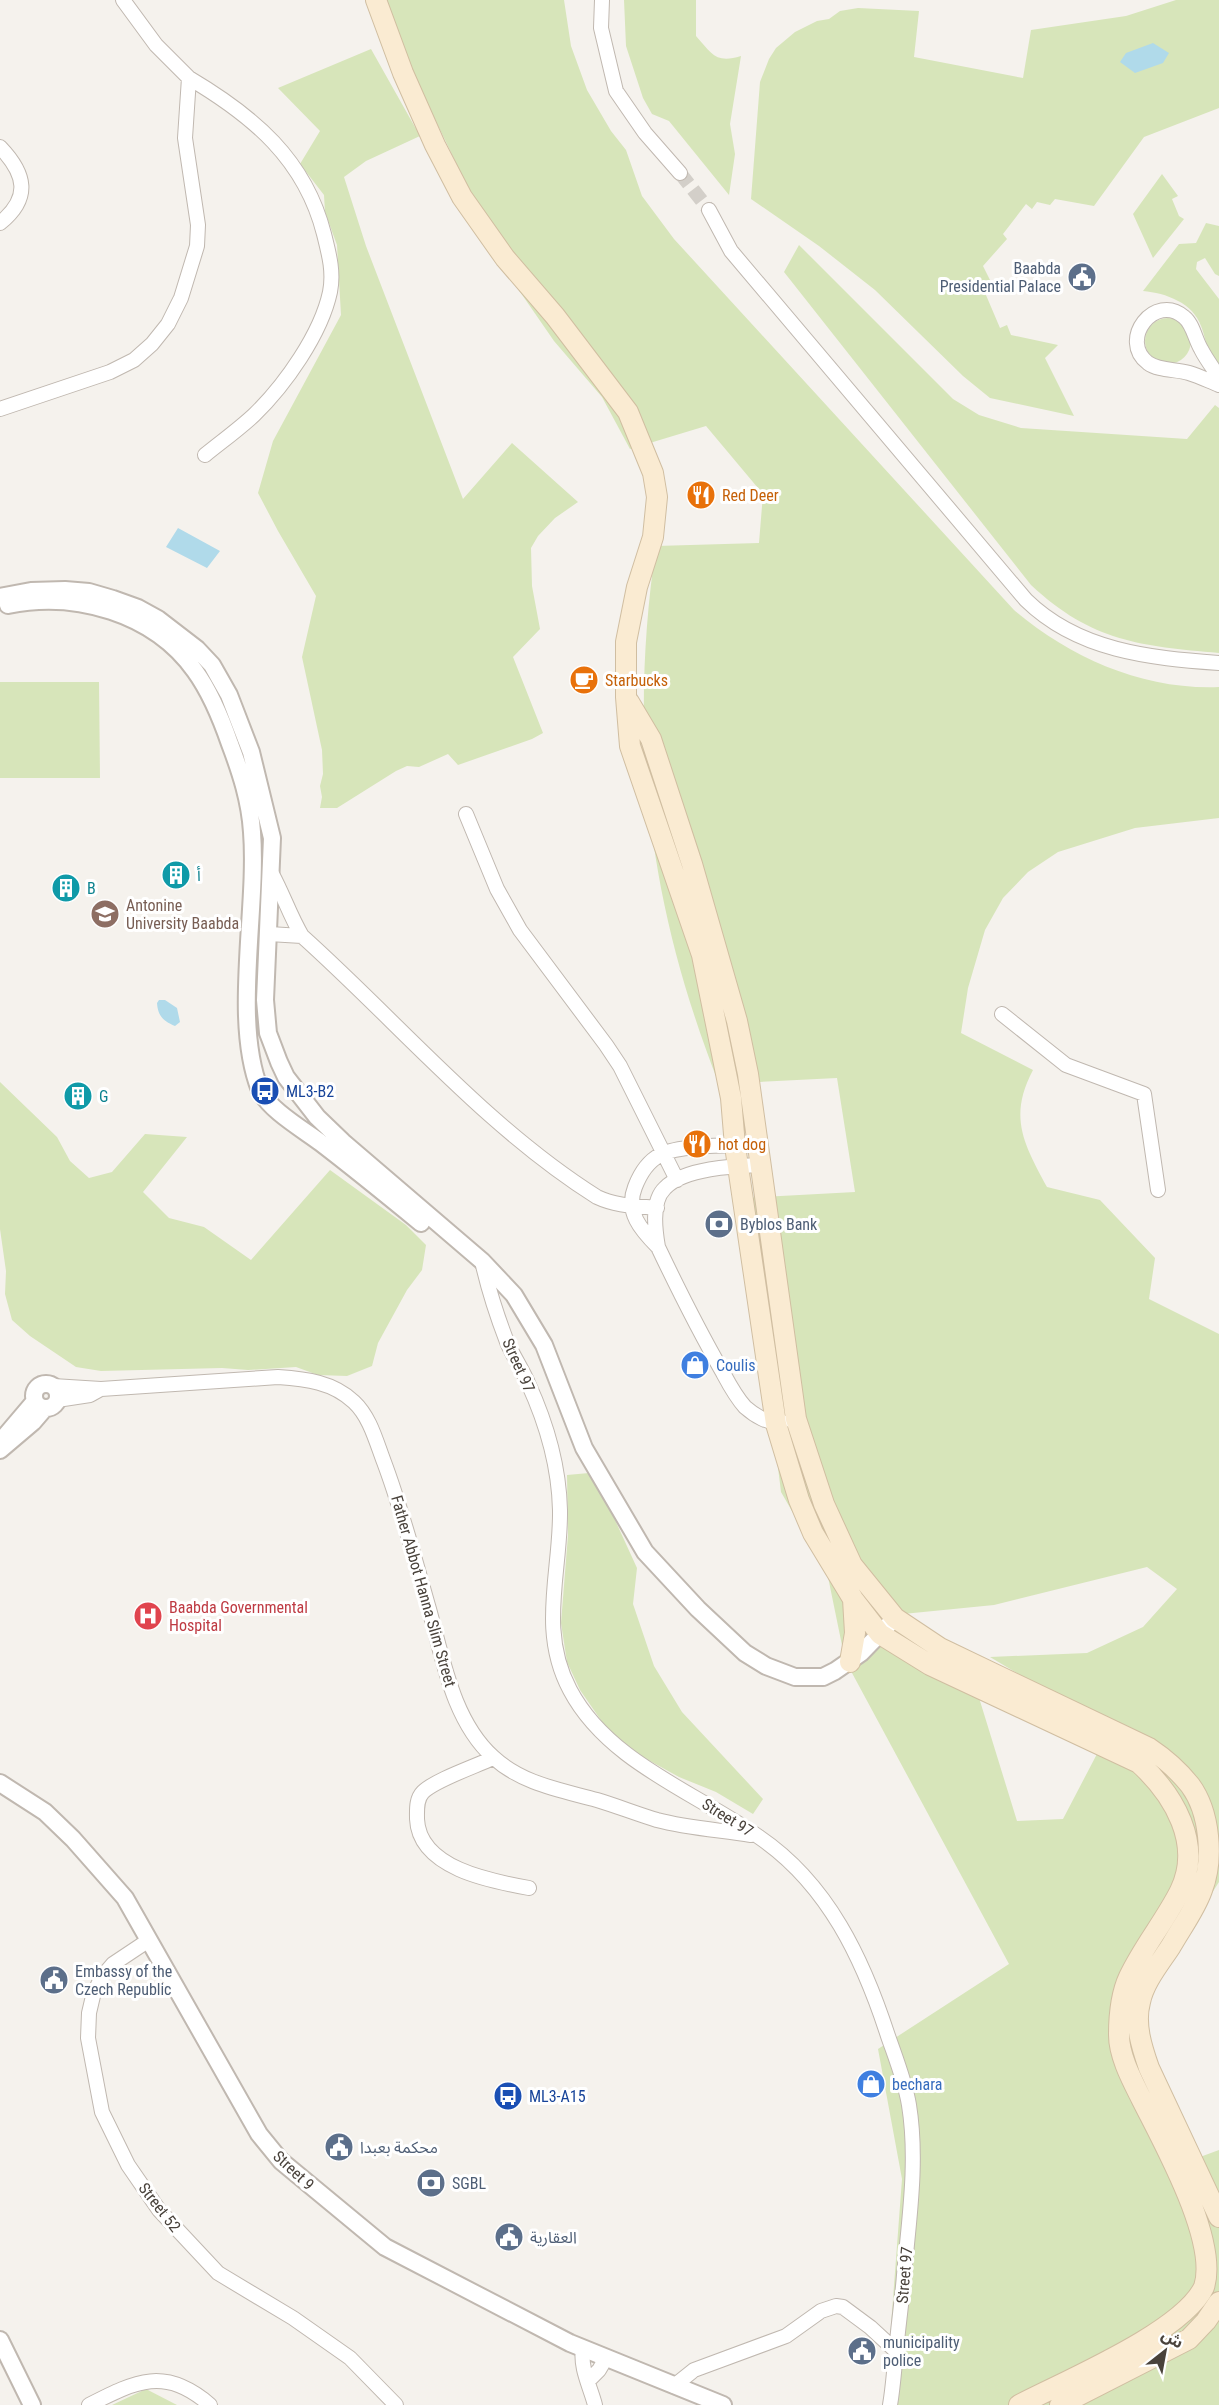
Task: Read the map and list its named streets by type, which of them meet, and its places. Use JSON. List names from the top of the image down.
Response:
{
  "streets": {
    "street": [
      "Street 97",
      "Father Abbot Hanna Slim Street",
      "Street 9",
      "Street 52"
    ]
  },
  "crossings": [
    ["Street 97", "Father Abbot Hanna Slim Street"],
    ["Street 9", "Street 52"]
  ],
  "places": {
    "public building": [
      "Baabda Presidential Palace",
      "Embassy of the Czech Republic",
      "محكمة بعبدا",
      "العقارية",
      "municipality police"
    ],
    "restaurant": ["Red Deer", "hot dog"],
    "cafe": ["Starbucks"],
    "building": ["أ", "B", "G"],
    "school or university": ["Antonine University Baabda"],
    "bus stop": ["ML3-B2", "ML3-A15"],
    "bank": ["Byblos Bank", "SGBL"],
    "shop": ["Coulis", "bechara"],
    "hospital": ["Baabda Governmental Hospital"]
  },
  "north": "top right"
}
